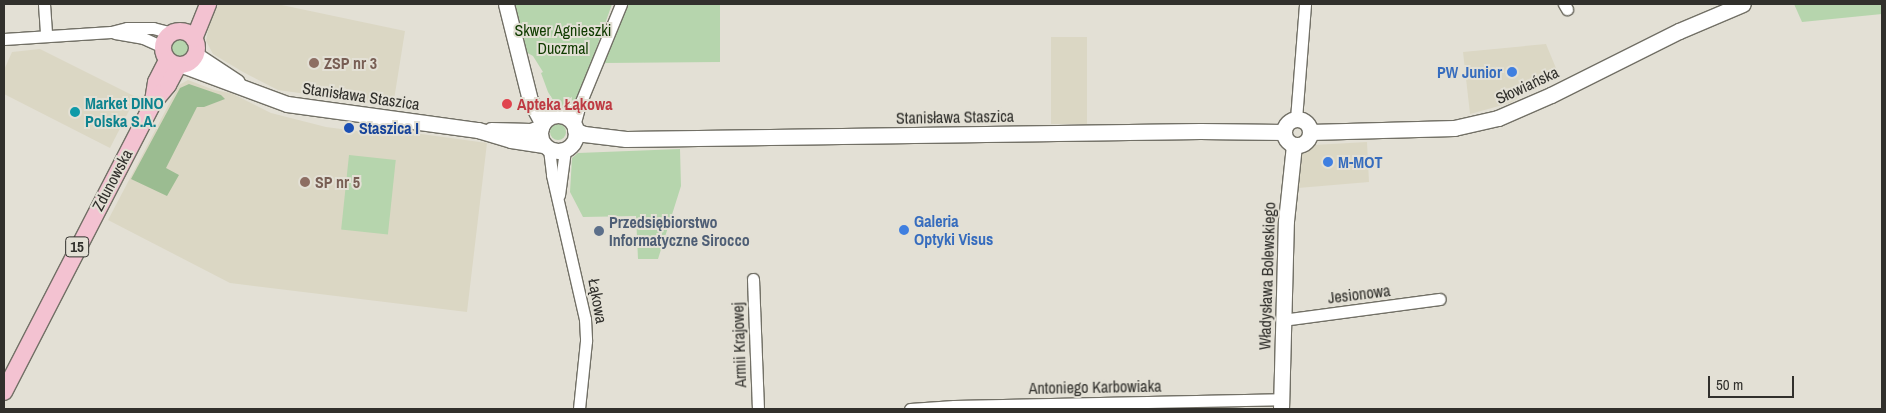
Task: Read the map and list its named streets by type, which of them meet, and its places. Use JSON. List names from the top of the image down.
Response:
{
  "streets": {
    "main road": ["Zdunowska", "15"],
    "street": [
      "Słowiańska",
      "Stanisława Staszica",
      "Władysława Bolewskiego",
      "Jesionowa",
      "Łąkowa",
      "Armii Krajowej",
      "Antoniego Karbowiaka"
    ]
  },
  "crossings": [
    ["Słowiańska", "Stanisława Staszica"],
    ["Słowiańska", "Władysława Bolewskiego"],
    ["Stanisława Staszica", "Zdunowska"],
    ["Stanisława Staszica", "Władysława Bolewskiego"],
    ["Stanisława Staszica", "Łąkowa"],
    ["Władysława Bolewskiego", "Jesionowa"],
    ["Władysława Bolewskiego", "Antoniego Karbowiaka"]
  ],
  "parks": ["Skwer Agnieszki Duczmal"],
  "places": [
    "ZSP nr 3",
    "PW Junior",
    "Apteka Łąkowa",
    "Market DINO Polska S.A.",
    "Staszica I",
    "M-MOT",
    "SP nr 5",
    "Galeria Optyki Visus",
    "Przedsiębiorstwo Informatyczne Sirocco"
  ],
  "scale_bar": "50 m"
}
